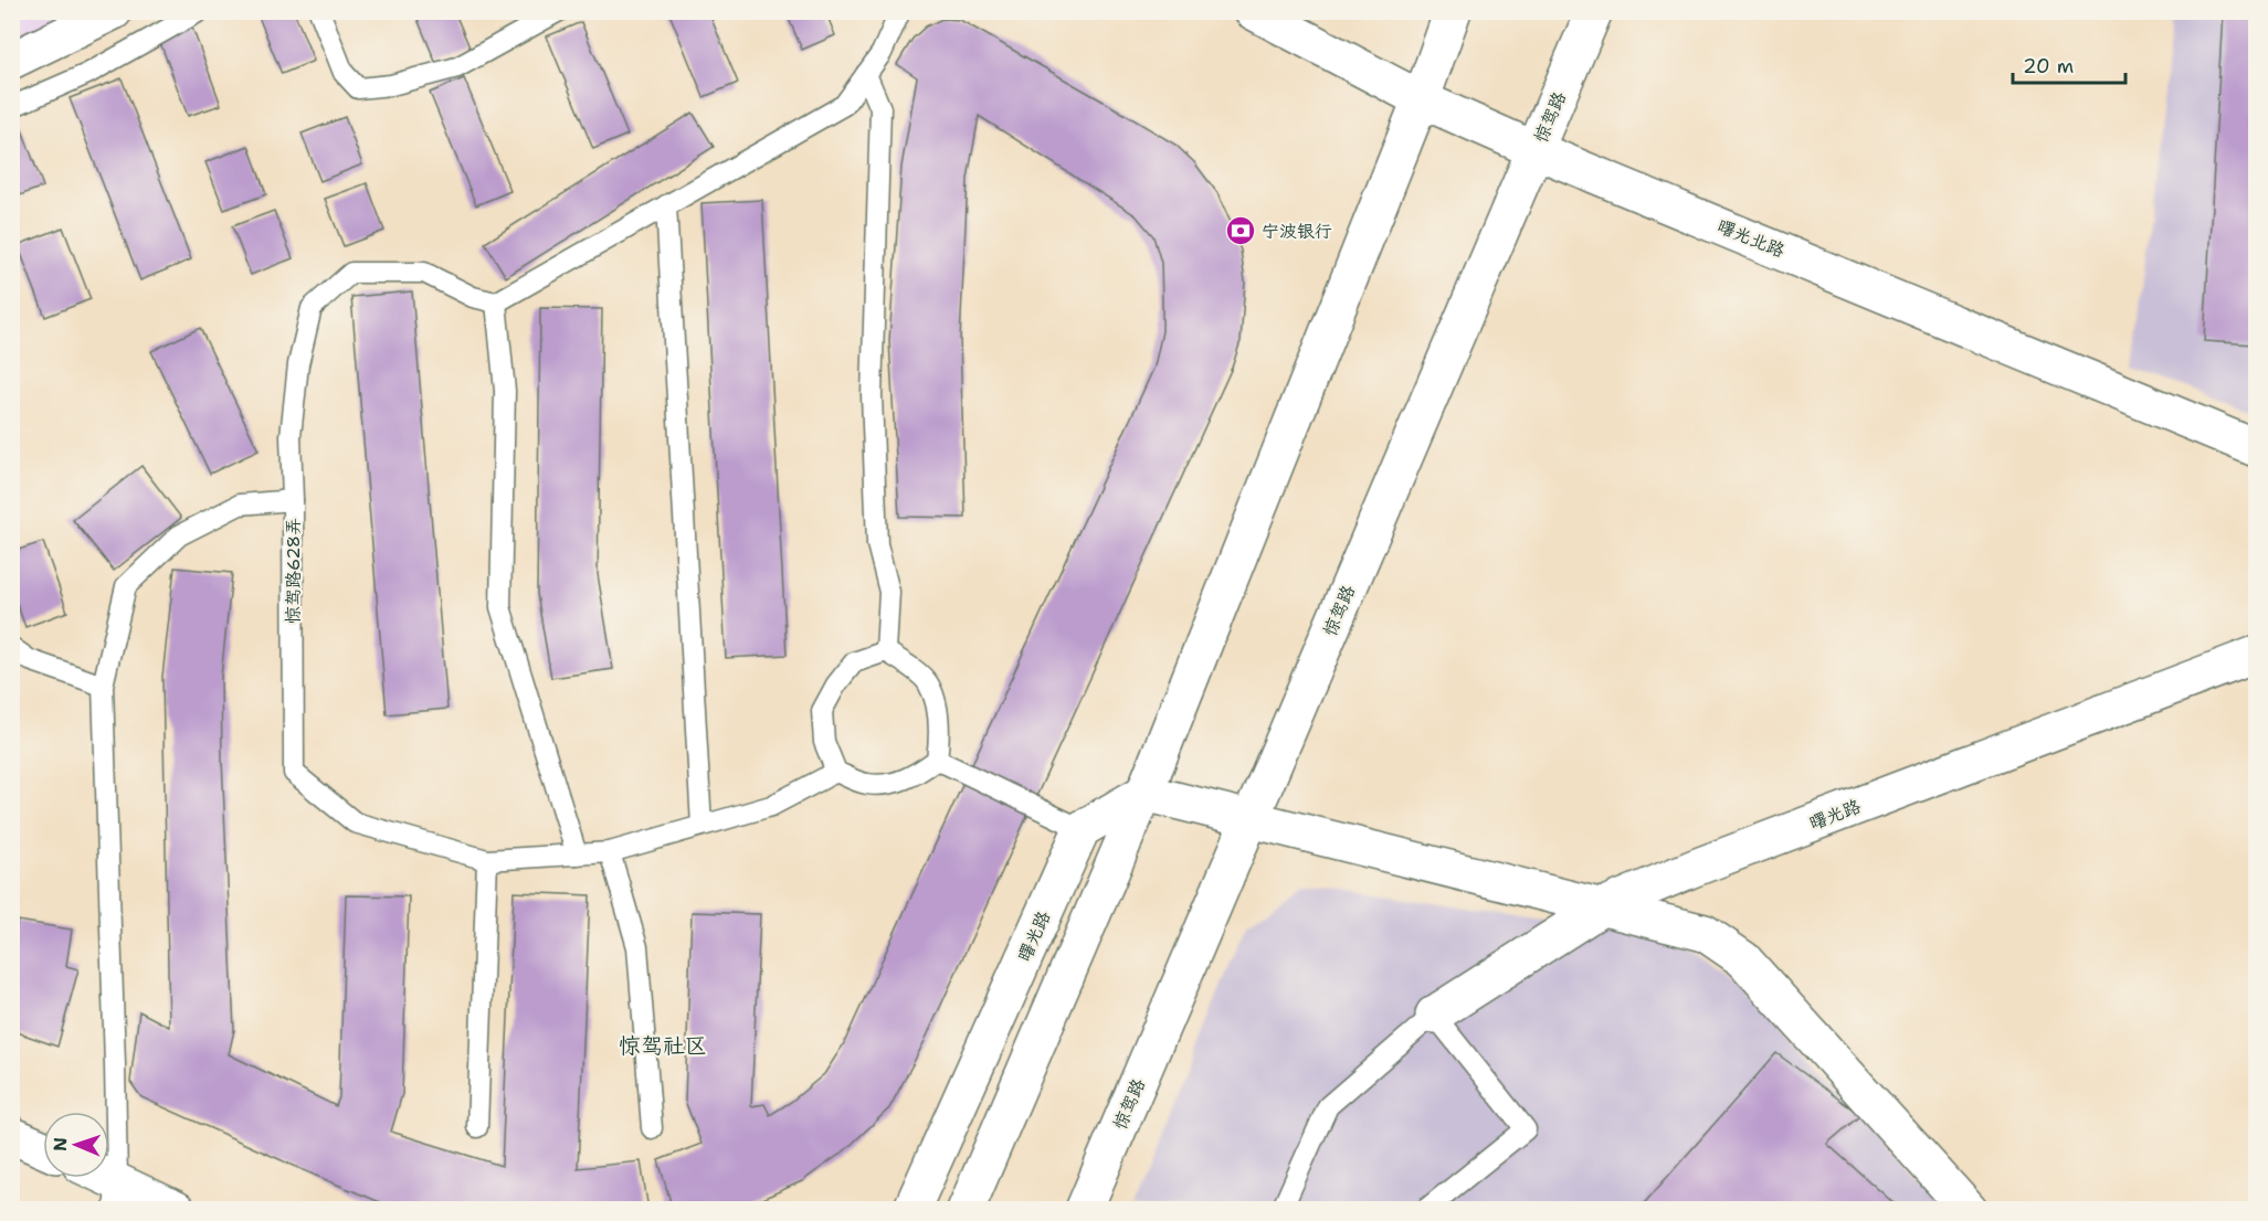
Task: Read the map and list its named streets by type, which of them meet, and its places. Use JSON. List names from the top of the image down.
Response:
{
  "streets": {
    "main road": ["惊驾路", "曙光北路", "曙光路"],
    "lane": ["惊驾路628弄"]
  },
  "crossings": [
    ["惊驾路", "曙光北路"]
  ],
  "districts": ["惊驾社区"],
  "places": {
    "bank": ["宁波银行"]
  },
  "scale_bar": "20 m",
  "north": "left"
}
